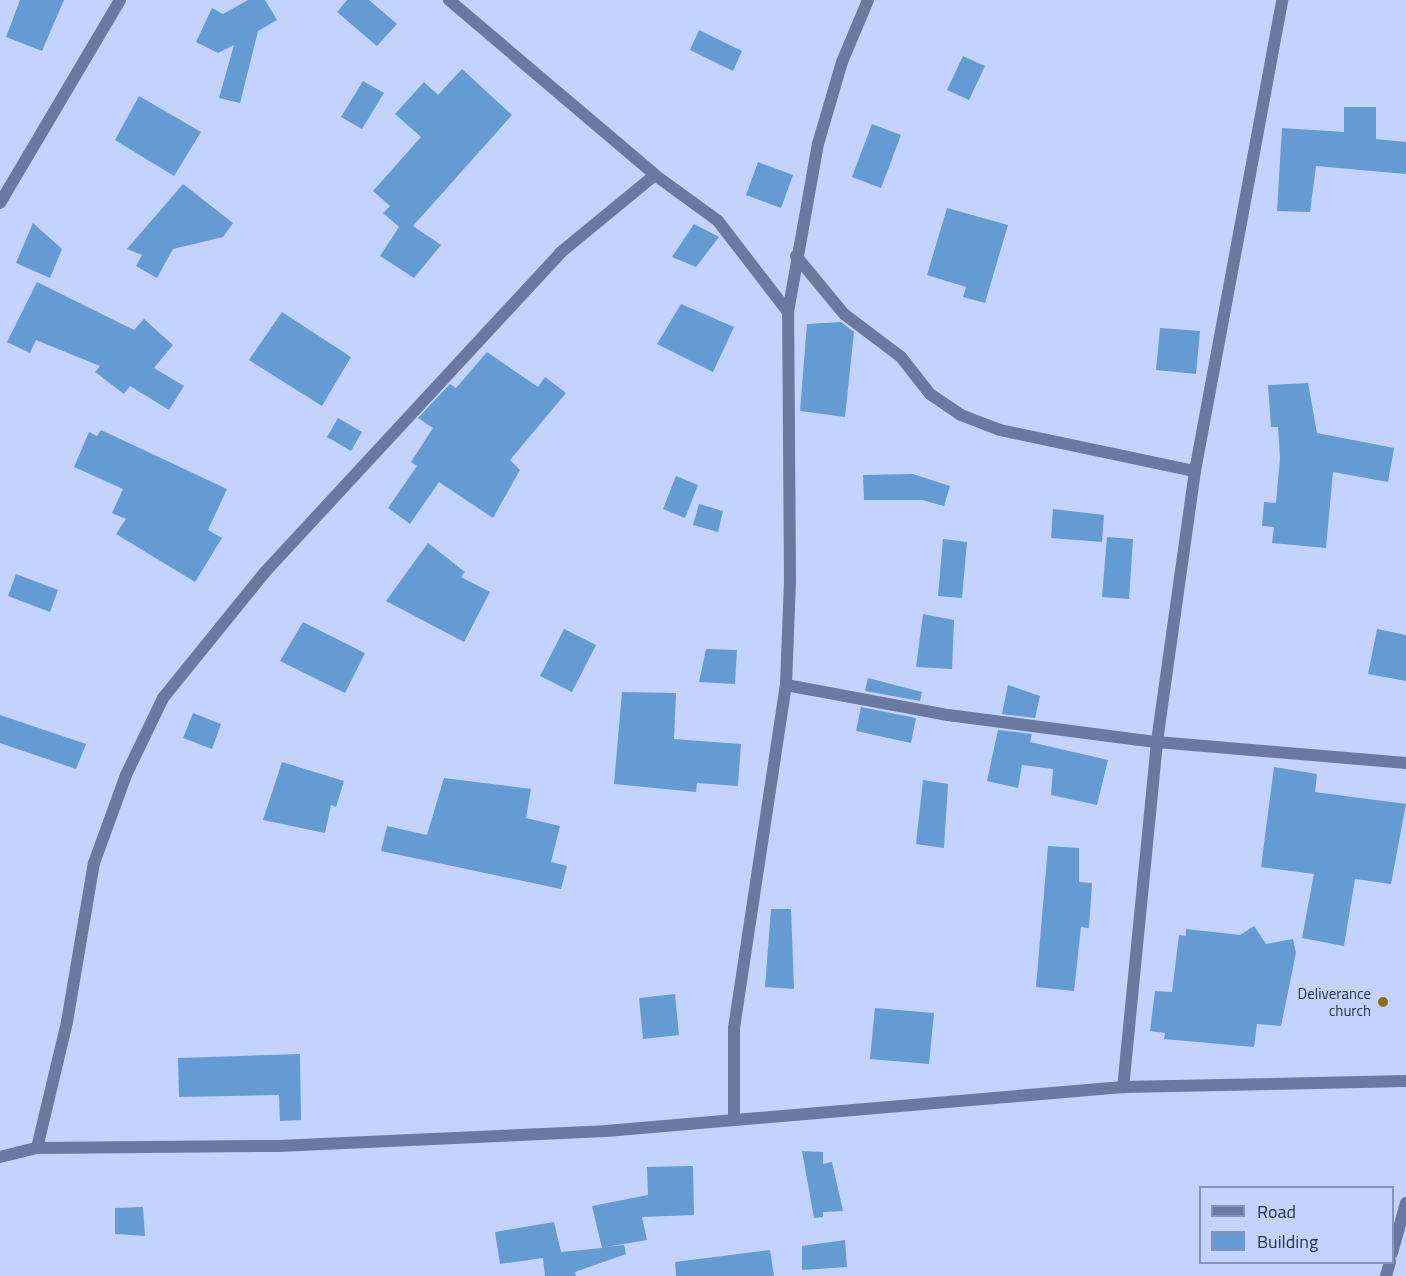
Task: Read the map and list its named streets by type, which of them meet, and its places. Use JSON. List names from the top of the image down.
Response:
{
  "places": ["Deliverance church"],
  "legend": ["Road", "Building"]
}
